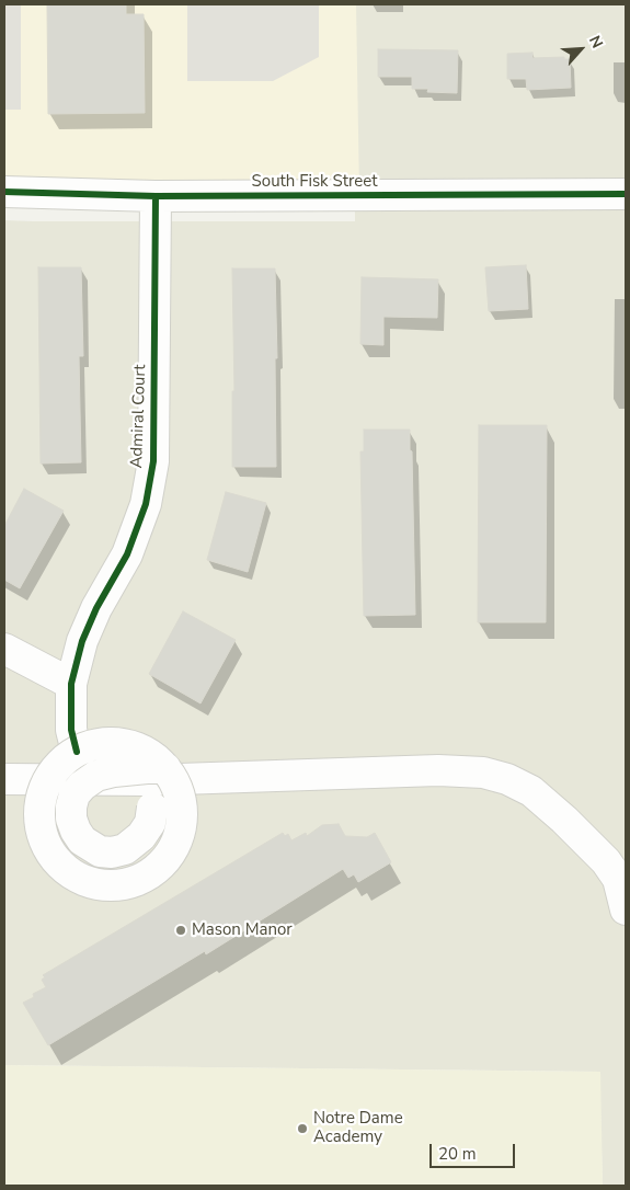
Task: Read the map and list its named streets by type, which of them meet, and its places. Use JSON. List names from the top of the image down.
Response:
{
  "streets": {
    "street": ["South Fisk Street", "Admiral Court"]
  },
  "crossings": [
    ["South Fisk Street", "Admiral Court"]
  ],
  "places": ["Mason Manor", "Notre Dame Academy"],
  "scale_bar": "20 m",
  "north": "top right"
}
